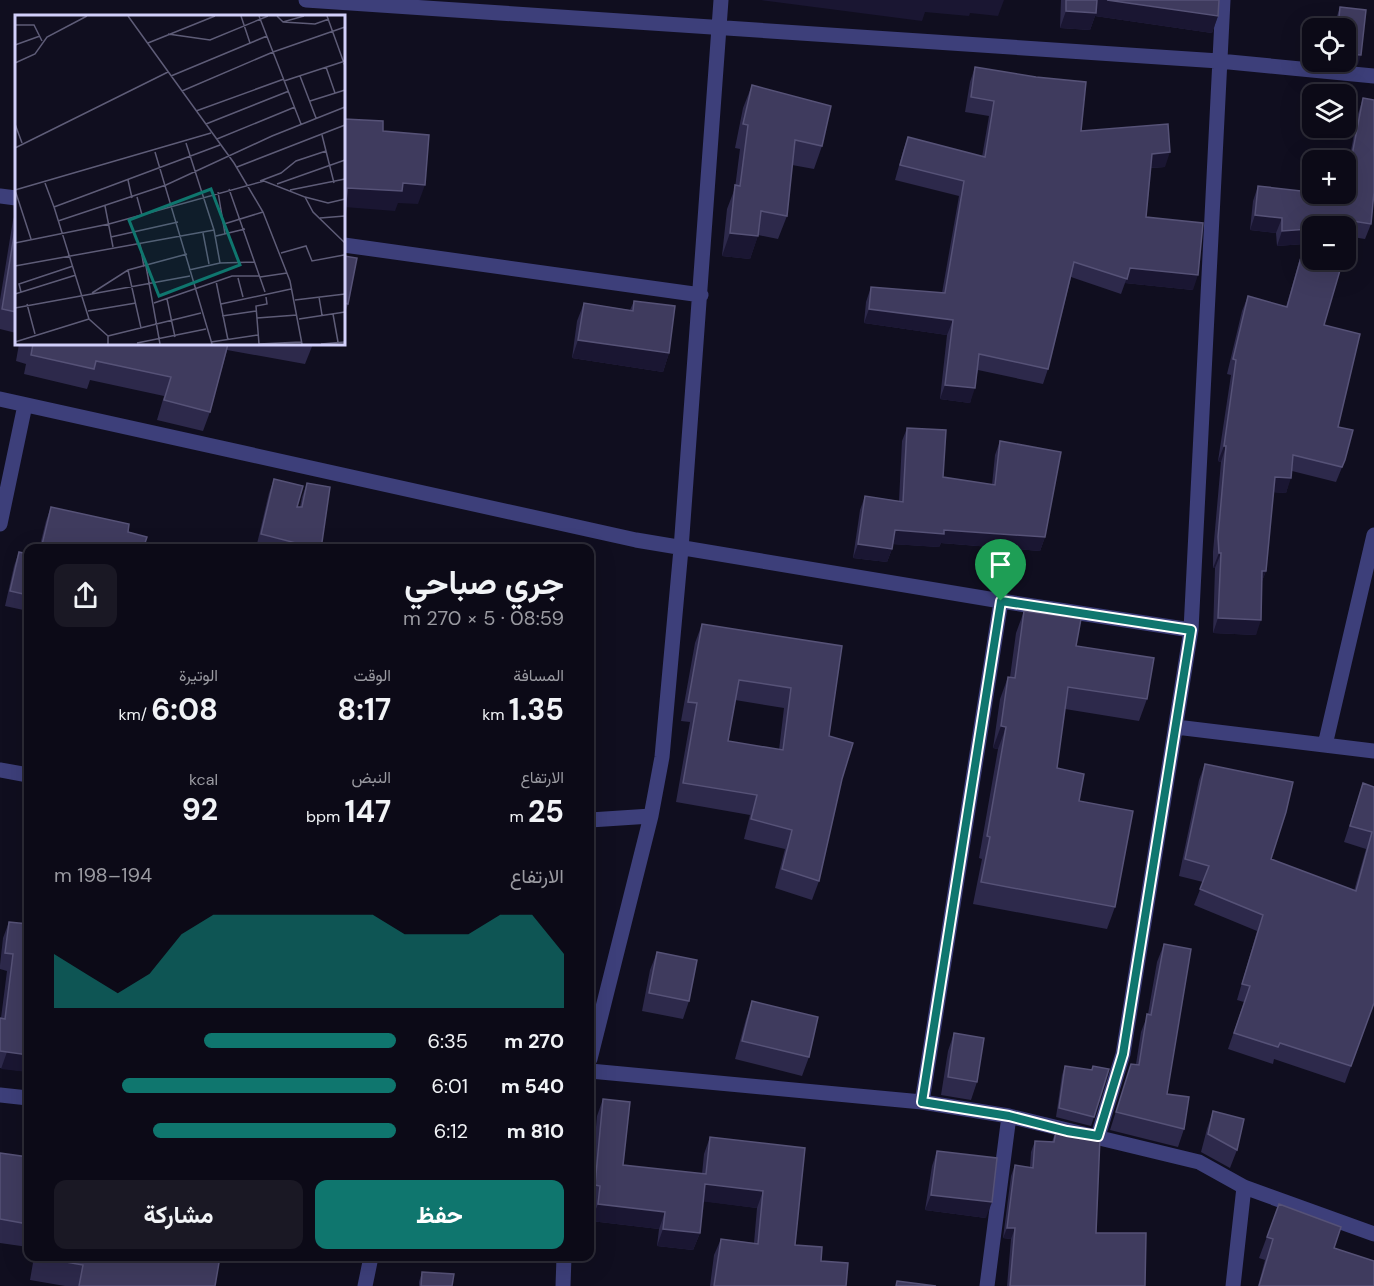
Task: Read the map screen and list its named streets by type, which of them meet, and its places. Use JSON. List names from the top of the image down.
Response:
{
  "page": {
    "map_buttons": ["+", "−"],
    "heading": ["جري صباحي", "08:59 · 5 × 270 m"],
    "stats": [
      ["المسافة", "1.35 km"],
      ["الوقت", "8:17"],
      ["الوتيرة", "6:08 /km"],
      ["الارتفاع", "25 m"],
      ["النبض", "147 bpm"],
      ["kcal", "92"]
    ],
    "chart": ["الارتفاع", "194–198 m"],
    "list": [
      {
        "name": "270 m",
        "note": "6:35"
      },
      {
        "name": "540 m",
        "note": "6:01"
      },
      {
        "name": "810 m",
        "note": "6:12"
      }
    ],
    "buttons": ["حفظ", "مشاركة"]
  }
}
